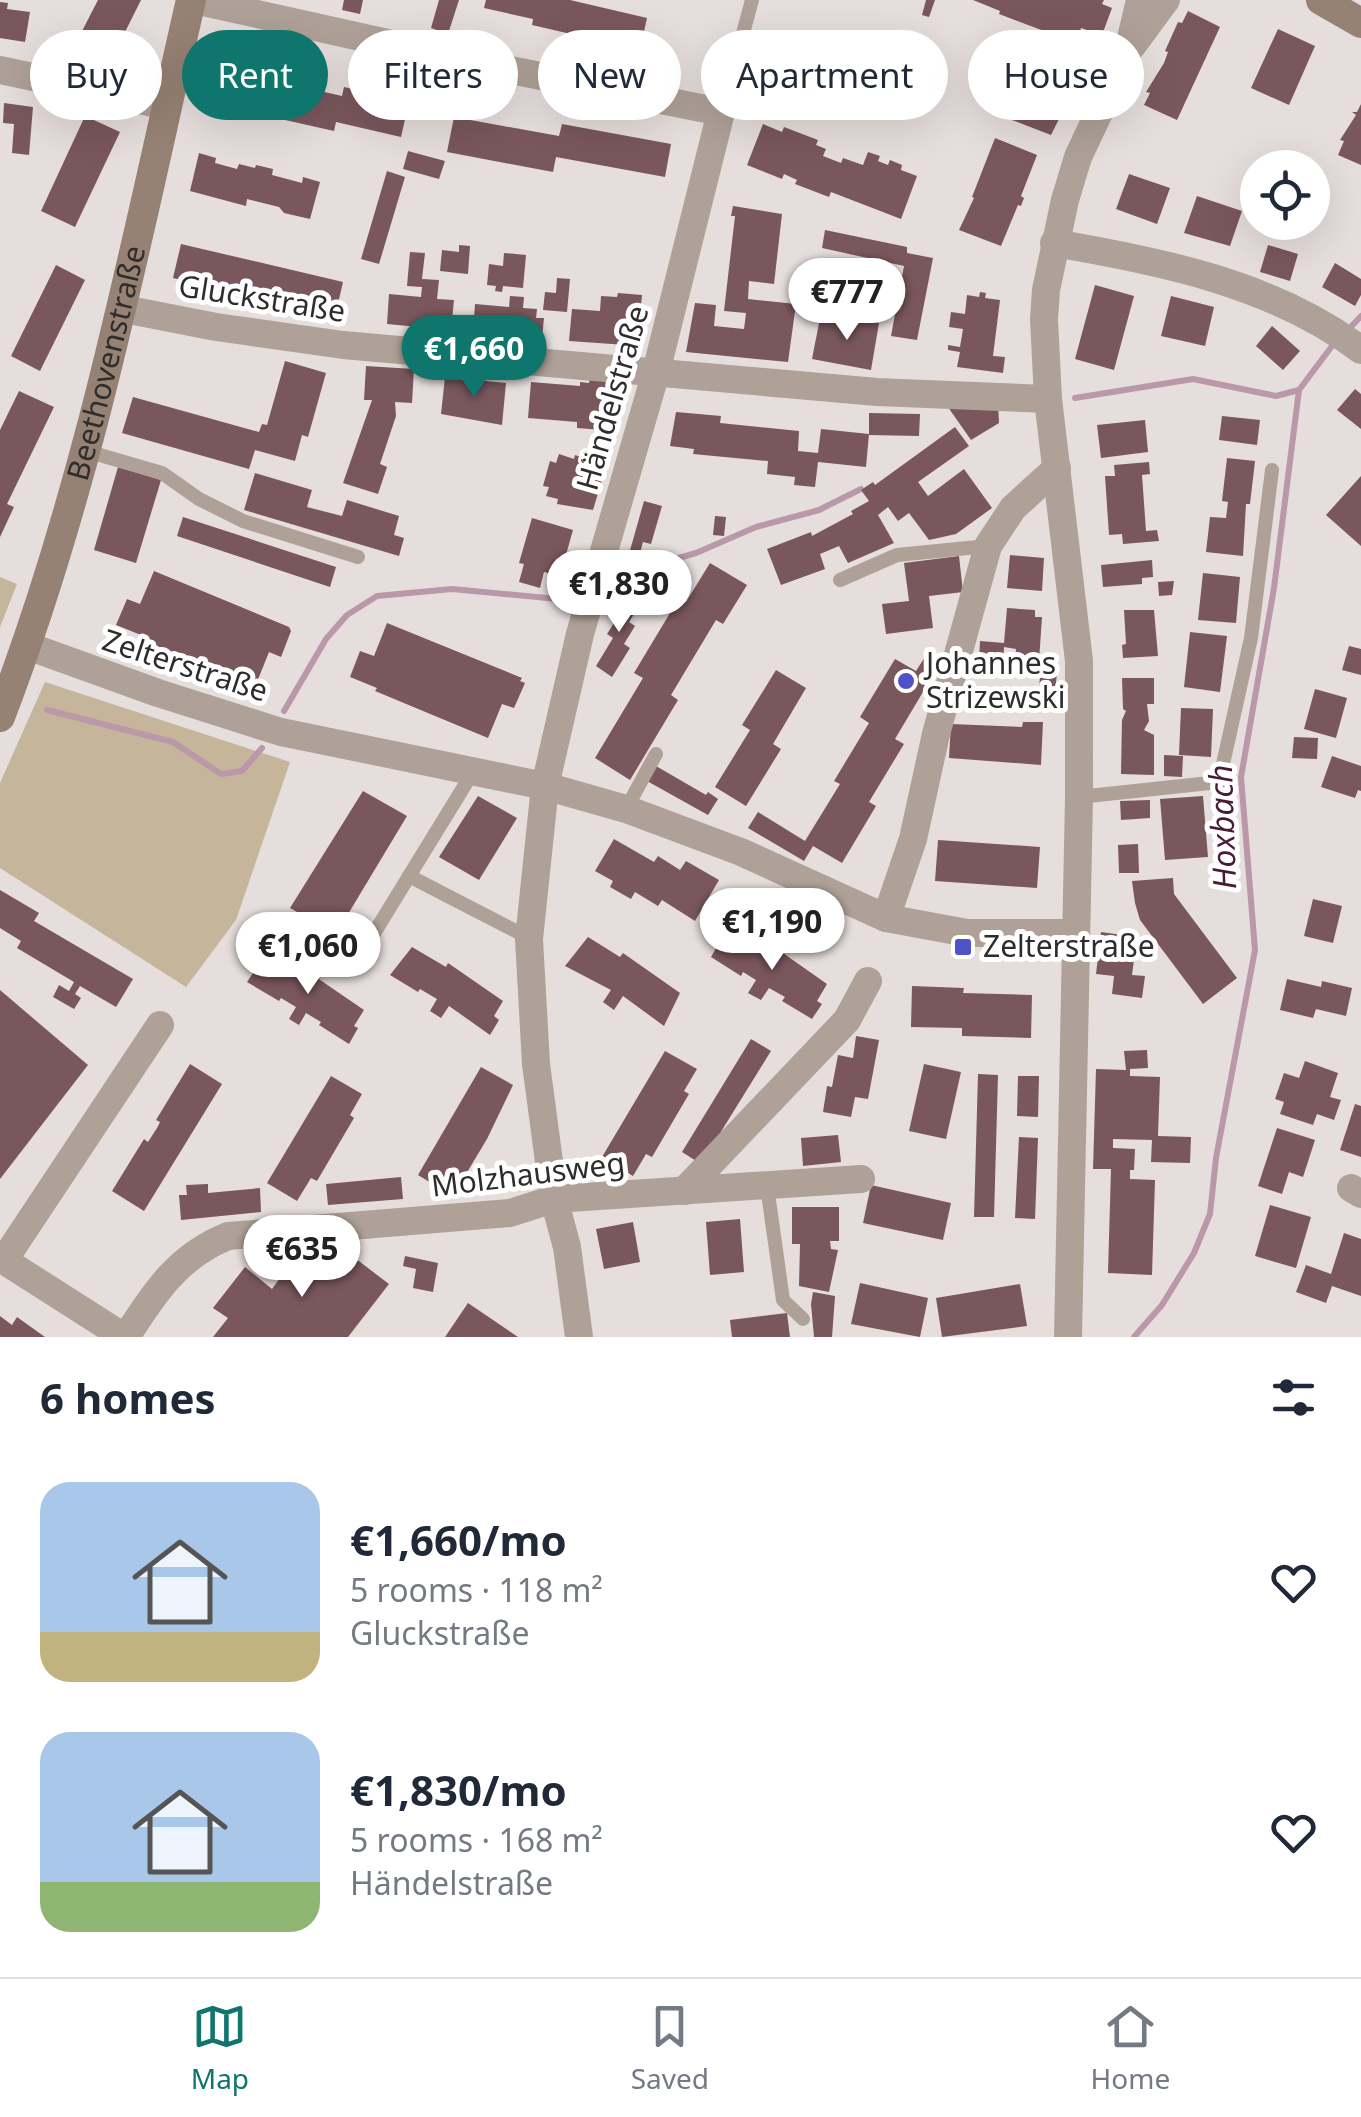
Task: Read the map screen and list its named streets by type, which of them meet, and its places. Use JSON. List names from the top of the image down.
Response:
{
  "streets": {
    "street": [
      "Gluckstraße",
      "Beethovenstraße",
      "Händelstraße",
      "Zelterstraße",
      "Molzhausweg"
    ]
  },
  "crossings": [
    ["Gluckstraße", "Beethovenstraße"],
    ["Gluckstraße", "Händelstraße"],
    ["Beethovenstraße", "Händelstraße"],
    ["Beethovenstraße", "Zelterstraße"],
    ["Händelstraße", "Zelterstraße"],
    ["Händelstraße", "Molzhausweg"]
  ],
  "water": ["Hoxbach"],
  "places": {
    "other": ["Johannes Strizewski"],
    "transit": ["Zelterstraße"]
  },
  "page": {
    "chip": [
      "Buy",
      "Rent",
      "Filters",
      "New",
      "Apartment",
      "House"
    ],
    "price": [
      "€777",
      "€1,660",
      "€1,830",
      "€1,190",
      "€1,060",
      "€635"
    ],
    "heading": "6 homes",
    "list": [
      {
        "name": "€1,660/mo",
        "note": "5 rooms · 118 m² · Gluckstraße"
      },
      {
        "name": "€1,830/mo",
        "note": "5 rooms · 168 m² · Händelstraße"
      }
    ],
    "tabs": ["Map", "Saved", "Home"]
  }
}
